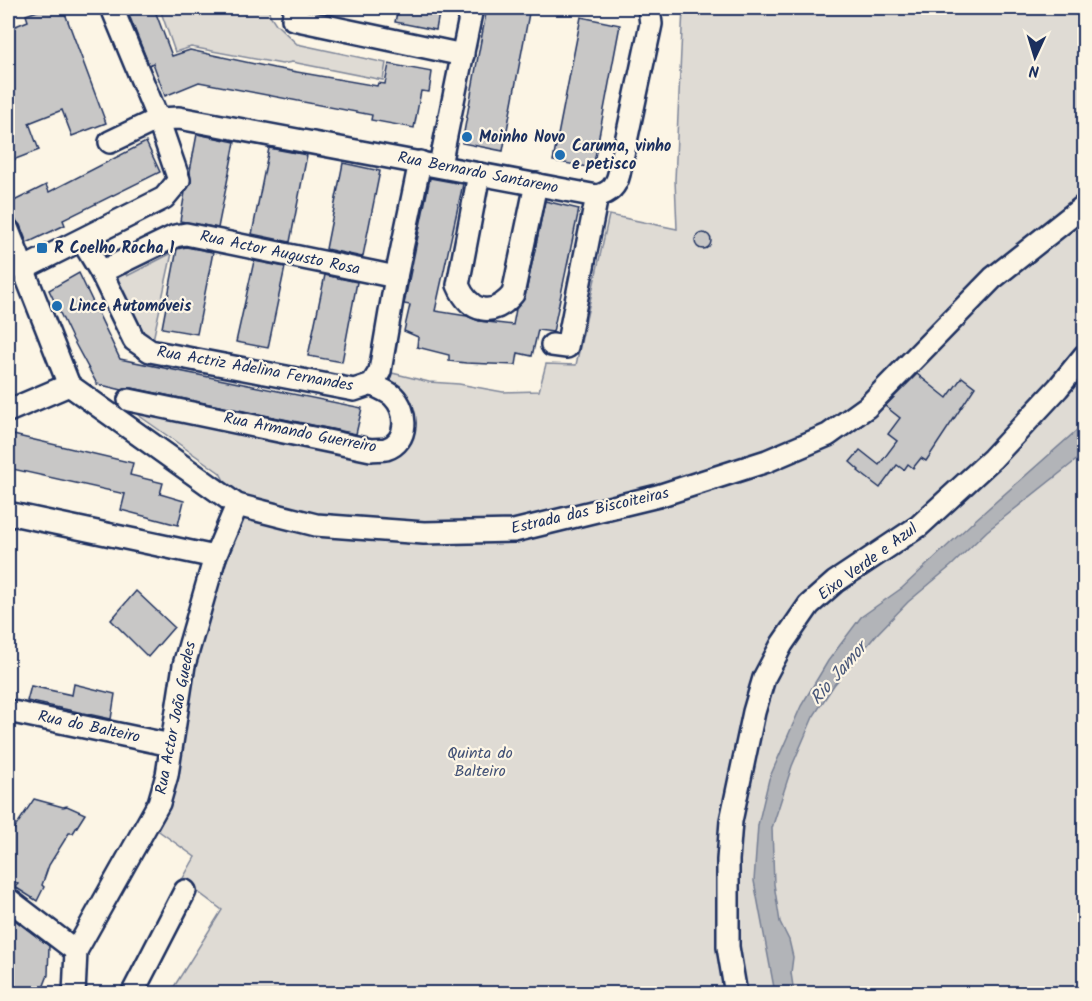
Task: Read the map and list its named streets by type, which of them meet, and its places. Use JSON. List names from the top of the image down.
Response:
{
  "streets": {
    "street": [
      "Rua Bernardo Santareno",
      "Rua Actor Augusto Rosa",
      "Rua Actriz Adelina Fernandes",
      "Rua Armando Guerreiro",
      "Estrada das Biscoiteiras",
      "Eixo Verde e Azul",
      "Rua Actor João Guedes",
      "Rua do Balteiro"
    ]
  },
  "crossings": [
    ["Rua Bernardo Santareno", "Rua Actriz Adelina Fernandes"],
    ["Rua Actor Augusto Rosa", "Rua Actriz Adelina Fernandes"],
    ["Rua Actriz Adelina Fernandes", "Rua Armando Guerreiro"],
    ["Estrada das Biscoiteiras", "Rua Actor João Guedes"],
    ["Rua Actor João Guedes", "Rua do Balteiro"]
  ],
  "water": ["Rio Jamor"],
  "parks": ["Quinta do Balteiro"],
  "places": {
    "other": ["Moinho Novo", "Caruma, vinho e petisco", "Lince Automóveis"],
    "transit": ["R Coelho Rocha 1"]
  },
  "north": "bottom"
}
